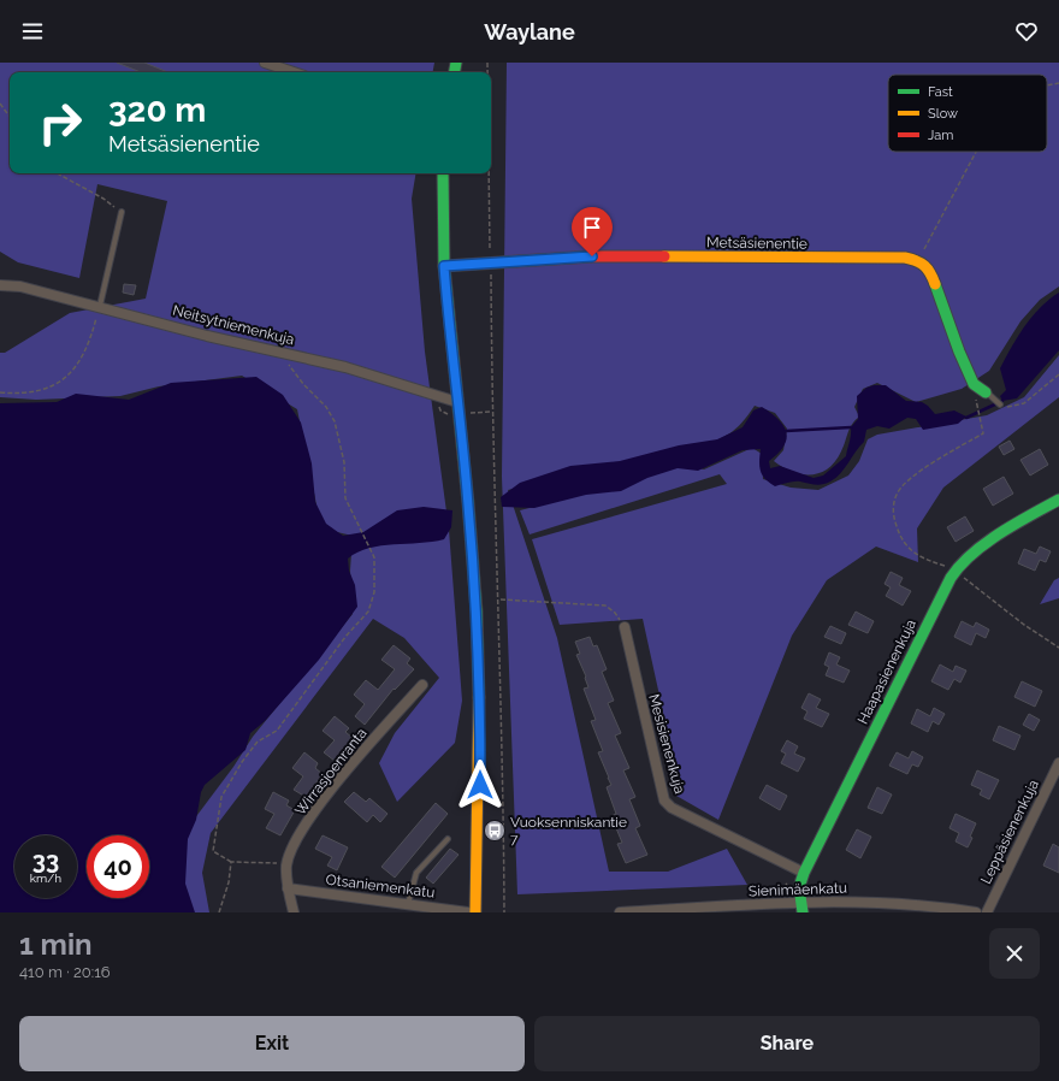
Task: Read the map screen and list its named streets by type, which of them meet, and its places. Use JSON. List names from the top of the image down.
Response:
{
  "streets": {
    "street": [
      "Metsäsienentie",
      "Neitsytniemenkuja",
      "Haapasienenkuja",
      "Mesisienenkuja",
      "Wirrasjoenranta",
      "Leppäsienenkuja",
      "Otsaniemenkatu",
      "Sienimäenkatu"
    ]
  },
  "crossings": [
    ["Haapasienenkuja", "Mesisienenkuja"],
    ["Haapasienenkuja", "Sienimäenkatu"],
    ["Wirrasjoenranta", "Otsaniemenkatu"]
  ],
  "places": {
    "bus stop": ["Vuoksenniskantie 7"]
  },
  "legend": ["Fast", "Slow", "Jam"],
  "page": {
    "header": "Waylane",
    "turn": ["320 m", "Metsäsienentie"],
    "speed": "33 km/h",
    "limit": "40",
    "heading": ["1 min", "410 m · 20:16"],
    "buttons": ["Exit", "Share"]
  }
}
